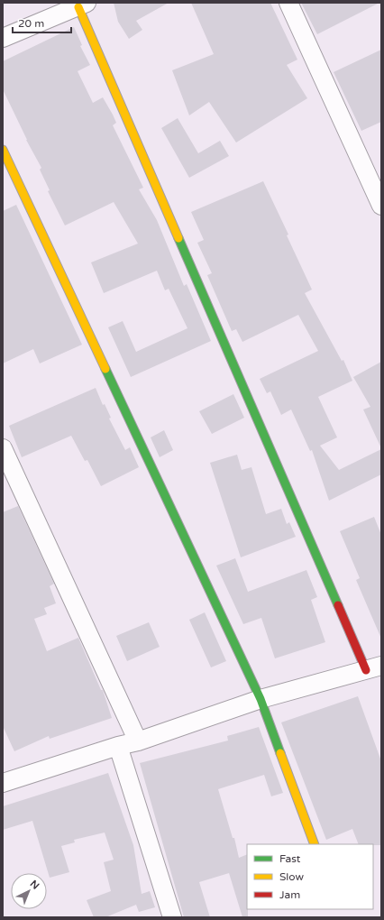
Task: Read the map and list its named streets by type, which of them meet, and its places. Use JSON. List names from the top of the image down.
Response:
{
  "legend": ["Fast", "Slow", "Jam"],
  "scale_bar": "20 m",
  "north": "top right"
}
